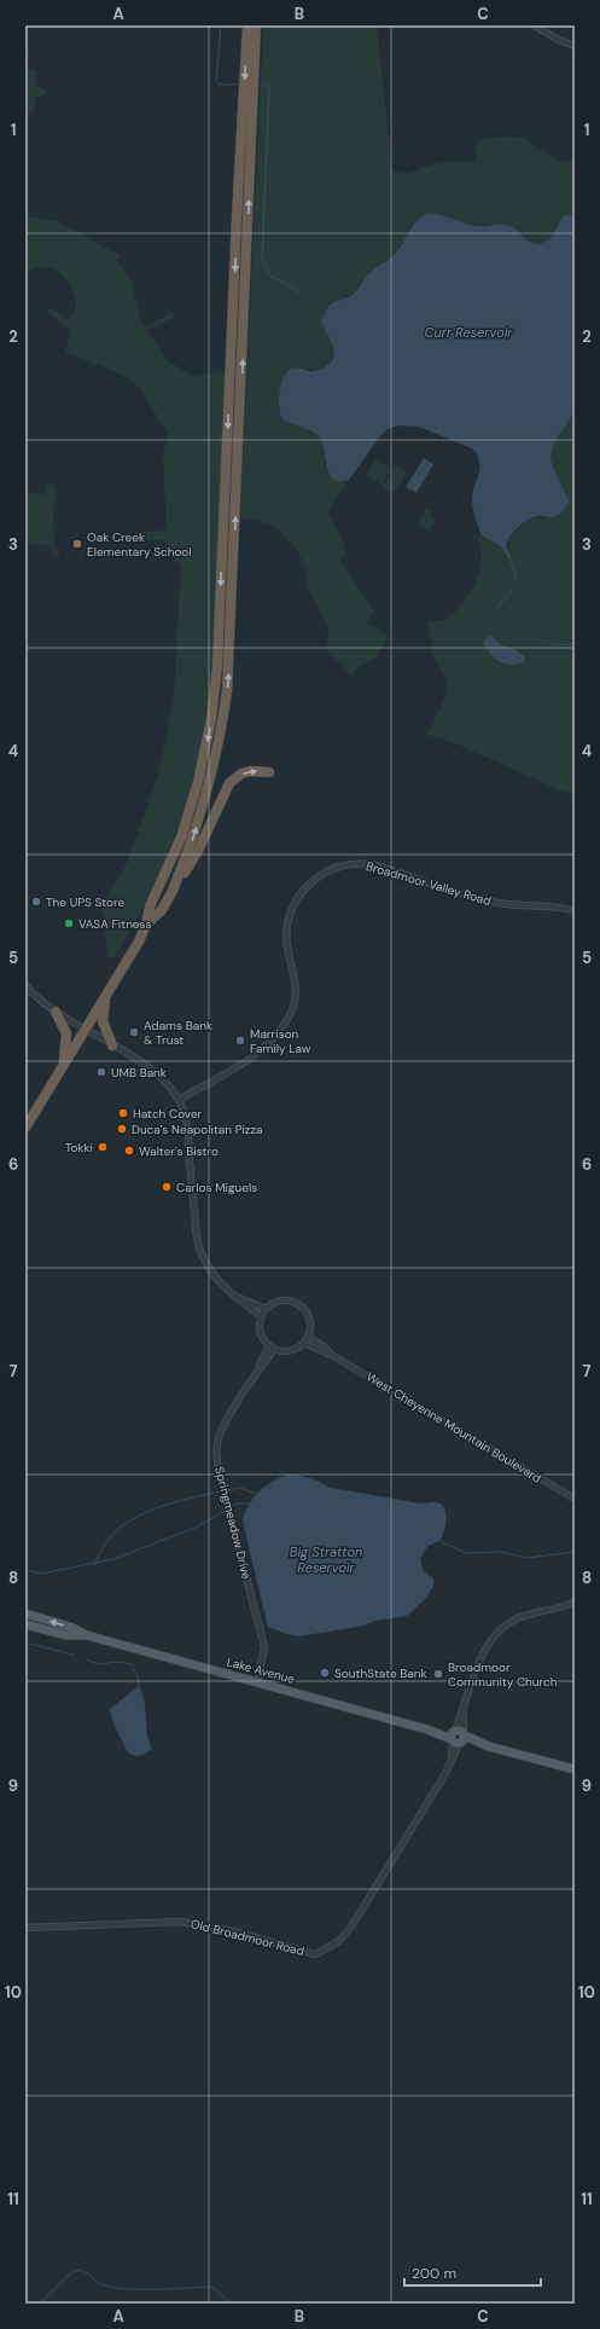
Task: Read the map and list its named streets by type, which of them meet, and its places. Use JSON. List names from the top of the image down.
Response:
{
  "streets": {
    "main road": ["Lake Avenue"],
    "street": [
      "Broadmoor Valley Road",
      "West Cheyenne Mountain Boulevard",
      "Springmeadow Drive",
      "Old Broadmoor Road"
    ]
  },
  "crossings": [
    ["West Cheyenne Mountain Boulevard", "Springmeadow Drive"],
    ["Springmeadow Drive", "Lake Avenue"],
    ["Lake Avenue", "Old Broadmoor Road"]
  ],
  "water": ["Curr Reservoir", "Big Stratton Reservoir"],
  "places": [
    "Oak Creek Elementary School",
    "The UPS Store",
    "VASA Fitness",
    "Adams Bank & Trust",
    "Marrison Family Law",
    "UMB Bank",
    "Hatch Cover",
    "Duca's Neapolitan Pizza",
    "Tokki",
    "Walter's Bistro",
    "Carlos Miguels",
    "SouthState Bank",
    "Broadmoor Community Church"
  ],
  "scale_bar": "200 m",
  "grid": {
    "columns": ["A", "B", "C"],
    "rows": [
      "1",
      "2",
      "3",
      "4",
      "5",
      "6",
      "7",
      "8",
      "9",
      "10",
      "11"
    ]
  }
}
